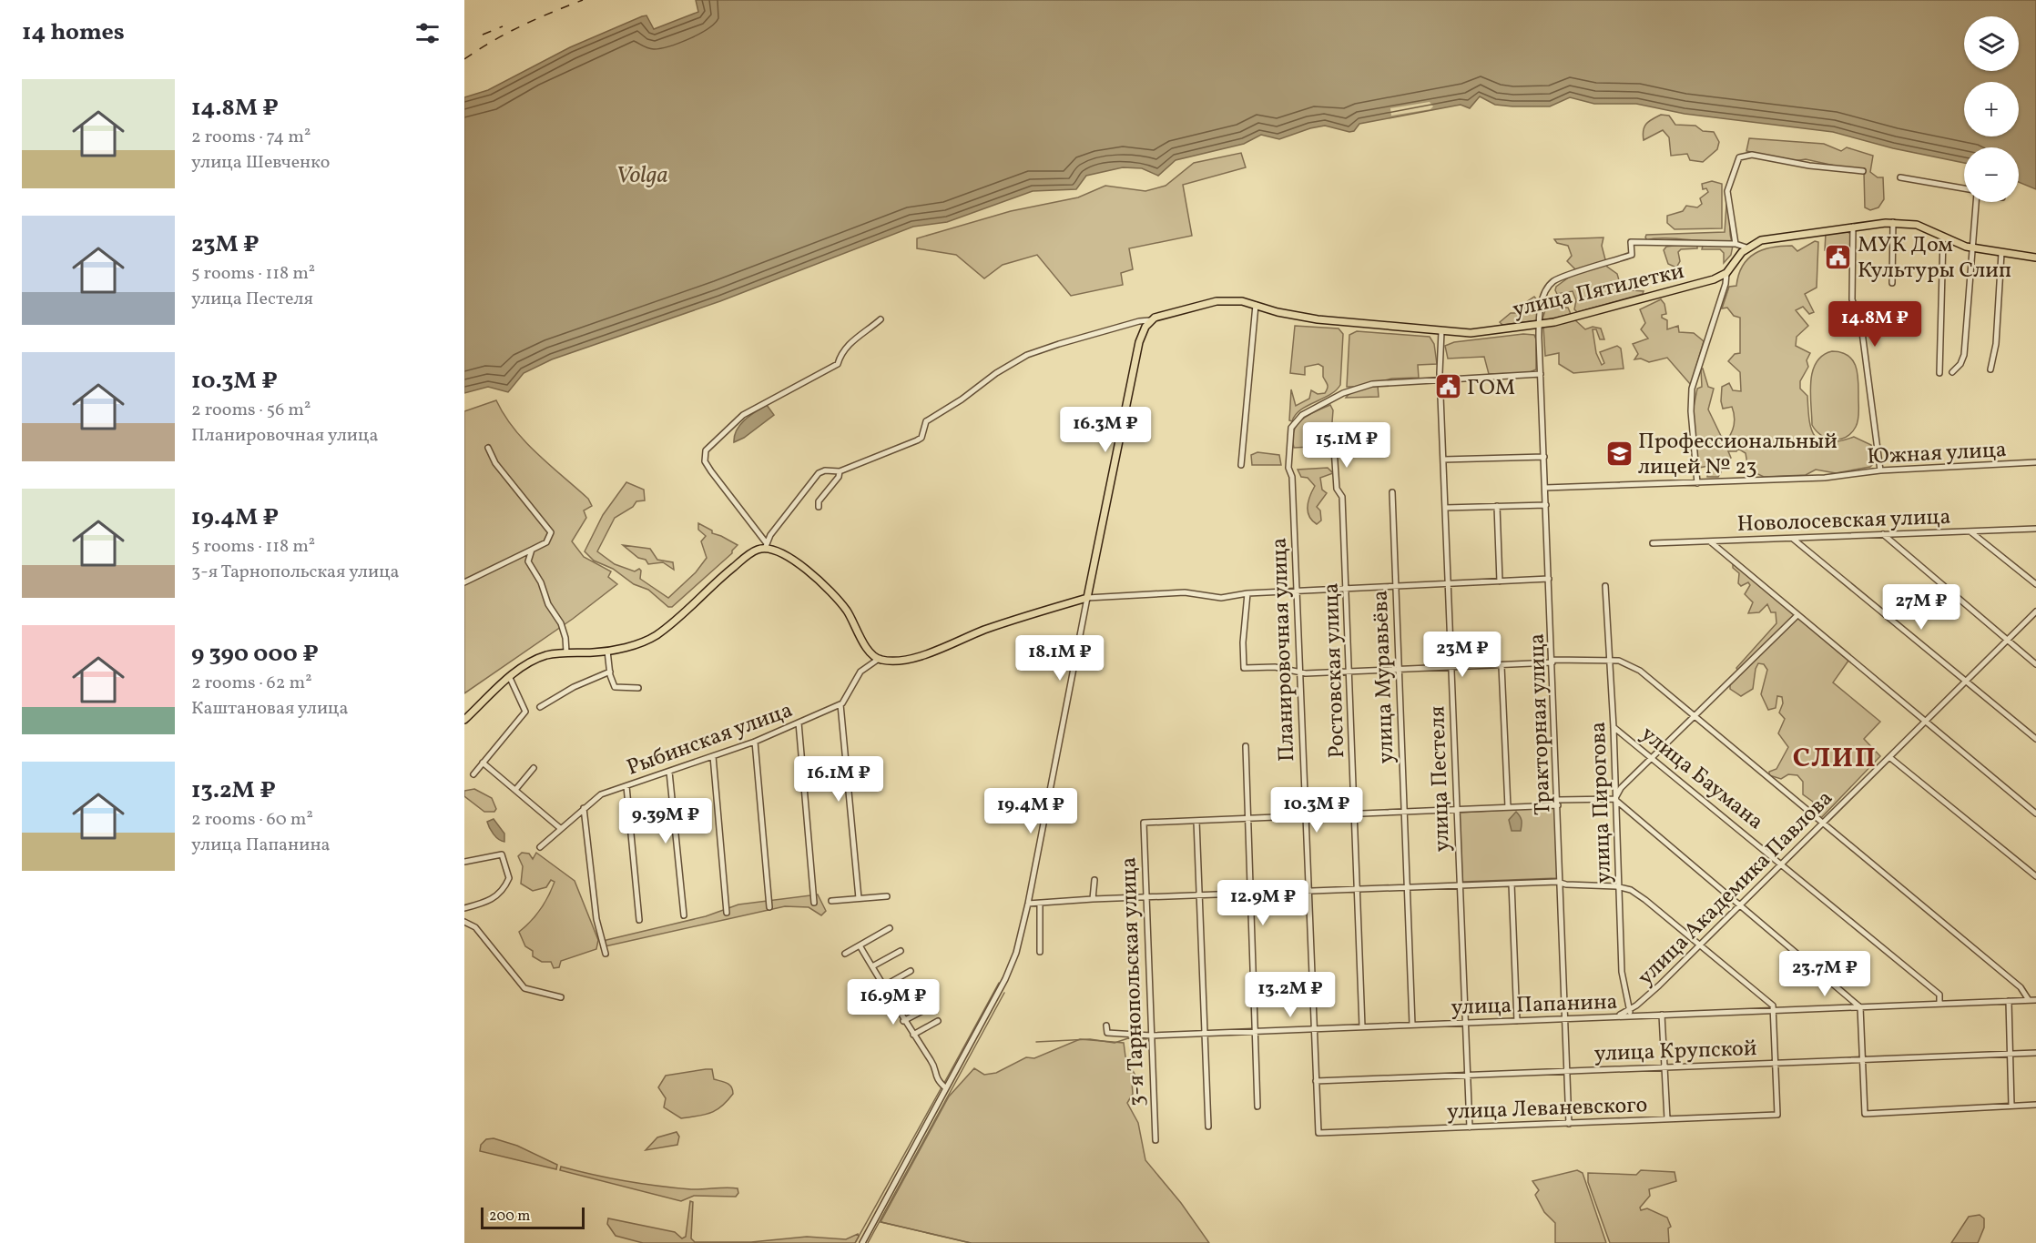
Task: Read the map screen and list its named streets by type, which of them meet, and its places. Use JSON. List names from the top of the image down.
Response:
{
  "streets": {
    "main road": ["улица Пятилетки"],
    "street": [
      "Южная улица",
      "Новолосевская улица",
      "Планировочная улица",
      "Ростовская улица",
      "улица Муравьёва",
      "Тракторная улица",
      "Рыбинская улица",
      "улица Баумана",
      "улица Пестеля",
      "улица Пирогова",
      "улица Академика Павлова",
      "3-я Тарнопольская улица",
      "улица Папанина",
      "улица Крупской",
      "улица Леваневского"
    ]
  },
  "crossings": [
    ["улица Пятилетки", "Тракторная улица"],
    ["улица Пятилетки", "улица Пестеля"],
    ["Южная улица", "Тракторная улица"],
    ["Планировочная улица", "улица Пестеля"],
    ["Планировочная улица", "улица Папанина"],
    ["Планировочная улица", "улица Крупской"],
    ["Планировочная улица", "улица Леваневского"],
    ["Ростовская улица", "улица Папанина"],
    ["улица Муравьёва", "улица Папанина"],
    ["Тракторная улица", "улица Папанина"],
    ["Тракторная улица", "улица Крупской"],
    ["Тракторная улица", "улица Леваневского"],
    ["улица Баумана", "улица Пирогова"],
    ["улица Баумана", "улица Академика Павлова"],
    ["улица Баумана", "улица Папанина"],
    ["улица Пестеля", "улица Папанина"],
    ["улица Пестеля", "улица Крупской"],
    ["улица Пестеля", "улица Леваневского"],
    ["улица Пирогова", "улица Академика Павлова"],
    ["улица Пирогова", "улица Папанина"],
    ["улица Академика Павлова", "улица Папанина"],
    ["3-я Тарнопольская улица", "улица Папанина"],
    ["улица Крупской", "улица Леваневского"]
  ],
  "districts": ["СЛИП"],
  "water": ["Volga"],
  "places": {
    "public building": ["МУК Дом Культуры Слип", "ГОМ"],
    "school or university": ["Профессиональный лицей № 23"]
  },
  "scale_bar": "200 m",
  "page": {
    "heading": "14 homes",
    "map_buttons": ["+", "−"],
    "list": [
      {
        "name": "14.8M ₽",
        "note": "2 rooms · 74 m² · улица Шевченко"
      },
      {
        "name": "23M ₽",
        "note": "5 rooms · 118 m² · улица Пестеля"
      },
      {
        "name": "10.3M ₽",
        "note": "2 rooms · 56 m² · Планировочная улица"
      },
      {
        "name": "19.4M ₽",
        "note": "5 rooms · 118 m² · 3-я Тарнопольская улица"
      },
      {
        "name": "9 390 000 ₽",
        "note": "2 rooms · 62 m² · Каштановая улица"
      },
      {
        "name": "13.2M ₽",
        "note": "2 rooms · 60 m² · улица Папанина"
      }
    ],
    "price": [
      "14.8M ₽",
      "16.3M ₽",
      "15.1M ₽",
      "27M ₽",
      "23M ₽",
      "18.1M ₽",
      "16.1M ₽",
      "10.3M ₽",
      "19.4M ₽",
      "9.39M ₽",
      "12.9M ₽",
      "23.7M ₽",
      "13.2M ₽",
      "16.9M ₽"
    ],
    "scale": "200 m"
  }
}
